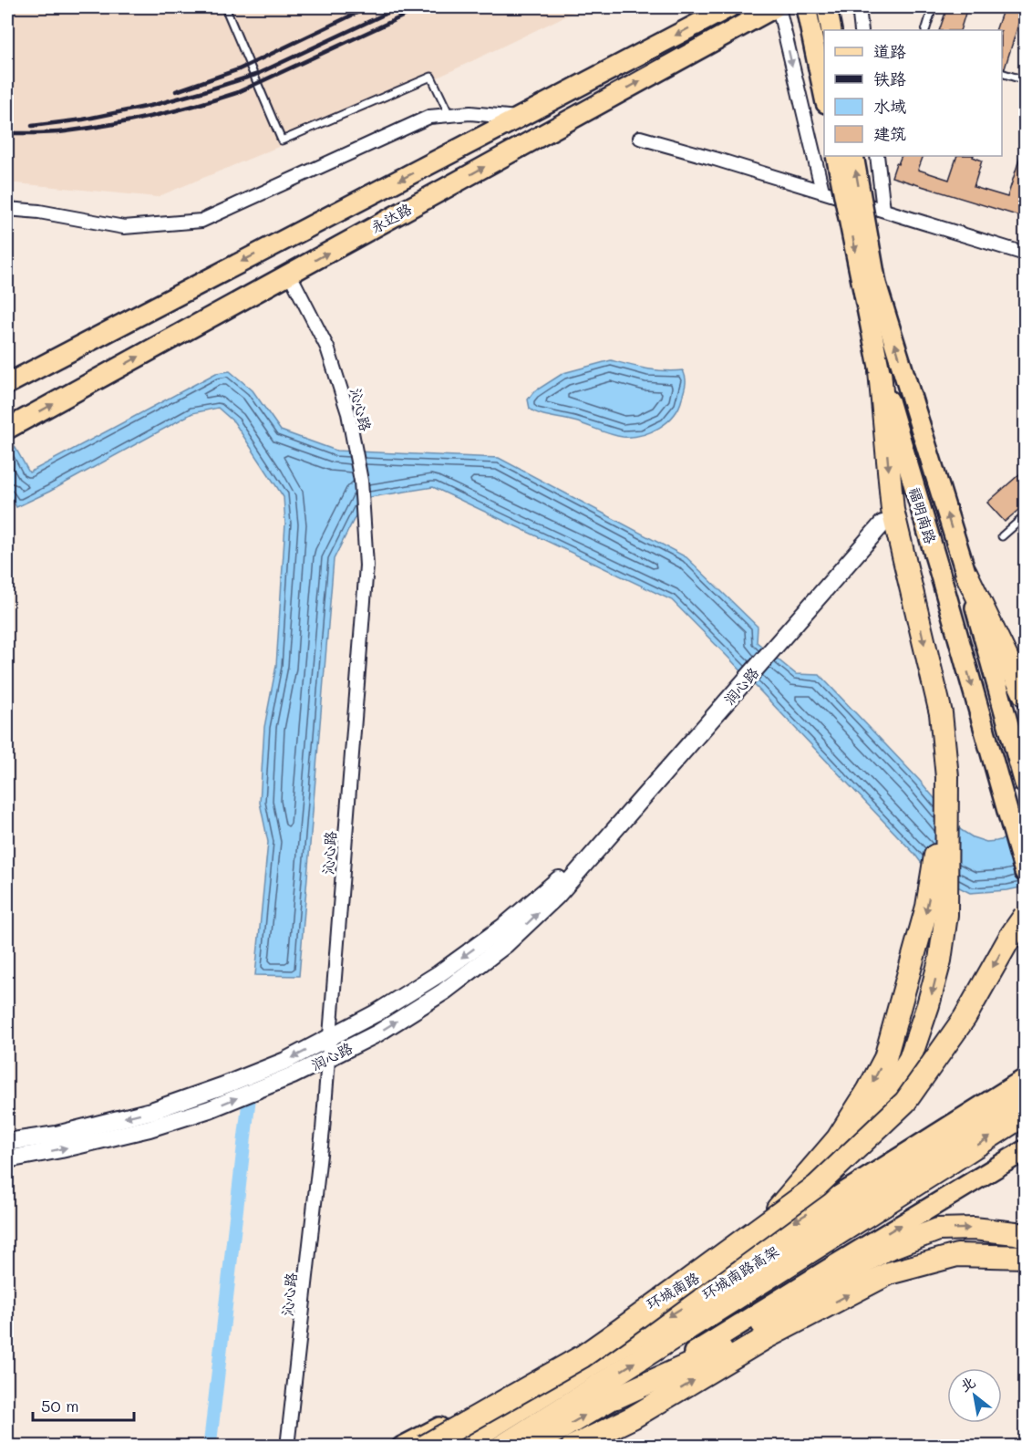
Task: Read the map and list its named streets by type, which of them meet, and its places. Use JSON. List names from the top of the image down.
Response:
{
  "streets": {
    "highway": ["环城南路高架"],
    "main road": ["永达路", "福明南路", "环城南路"],
    "street": ["沁心路", "润心路"]
  },
  "crossings": [
    ["永达路", "沁心路"],
    ["沁心路", "润心路"]
  ],
  "legend": [
    "道路",
    "铁路",
    "水域",
    "建筑"
  ],
  "scale_bar": "50 m",
  "north": "top left"
}
